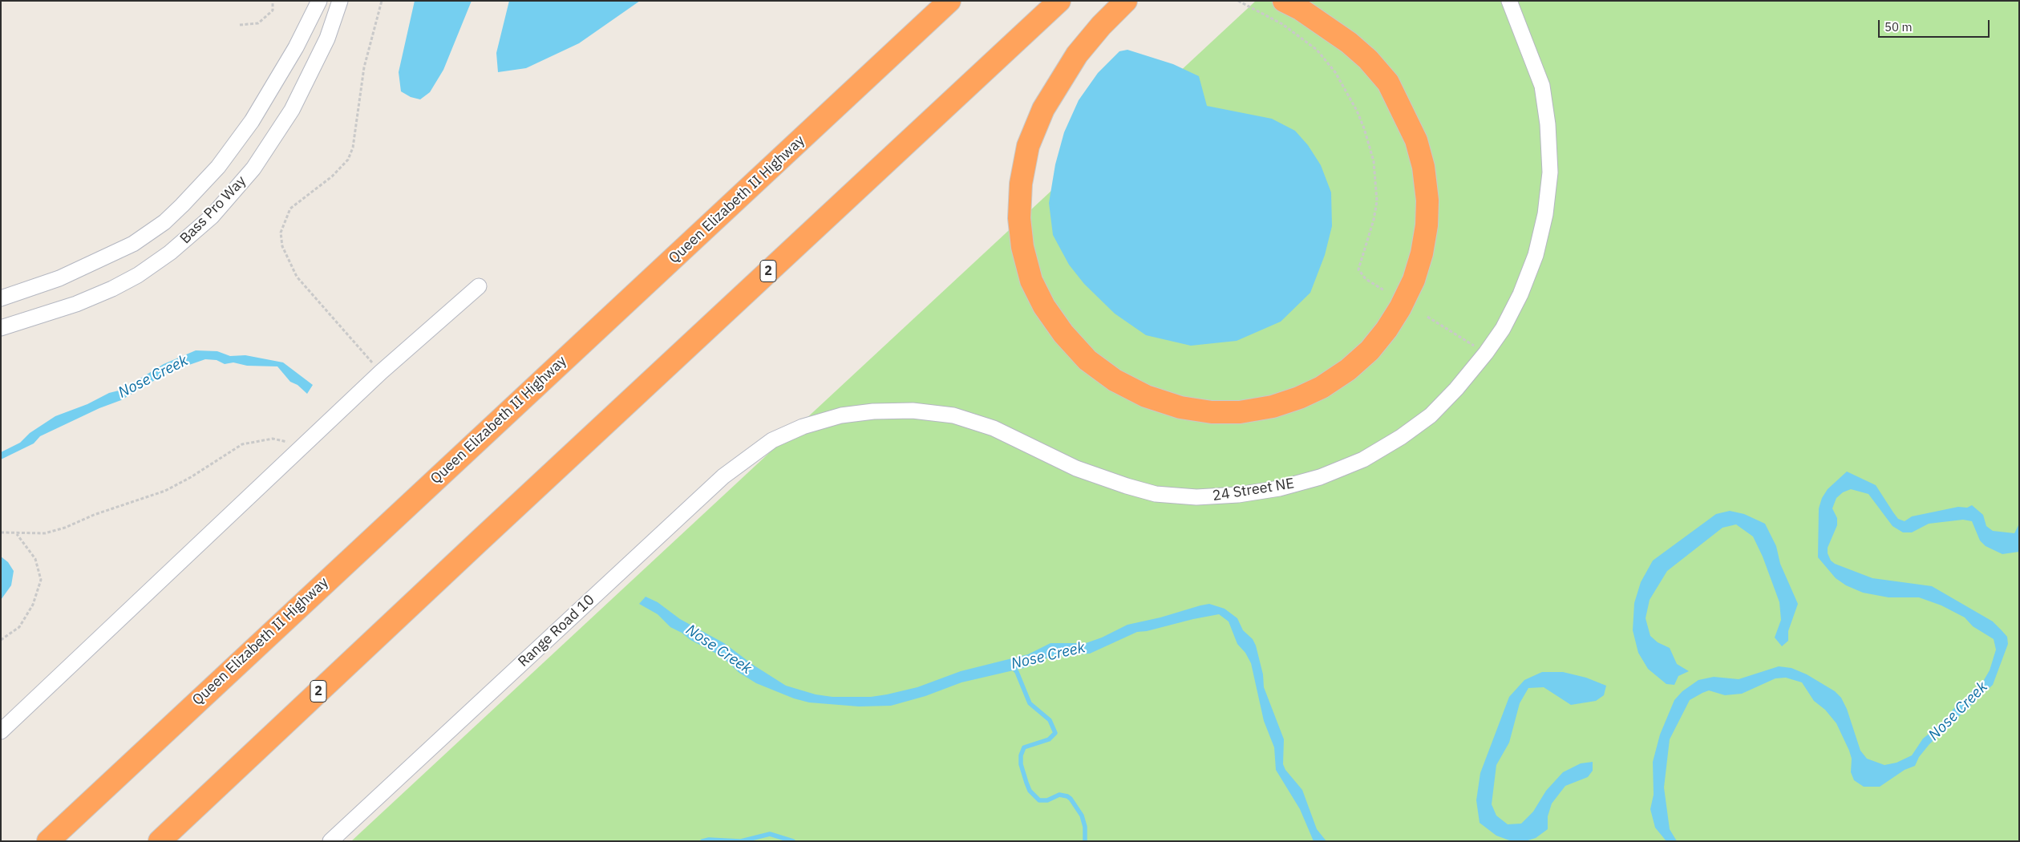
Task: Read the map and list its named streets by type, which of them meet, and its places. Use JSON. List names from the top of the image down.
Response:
{
  "streets": {
    "highway": ["Queen Elizabeth II Highway", "2"],
    "street": ["Bass Pro Way", "24 Street NE", "Range Road 10"]
  },
  "crossings": [
    ["24 Street NE", "Range Road 10"]
  ],
  "water": ["Nose Creek"],
  "scale_bar": "50 m"
}
